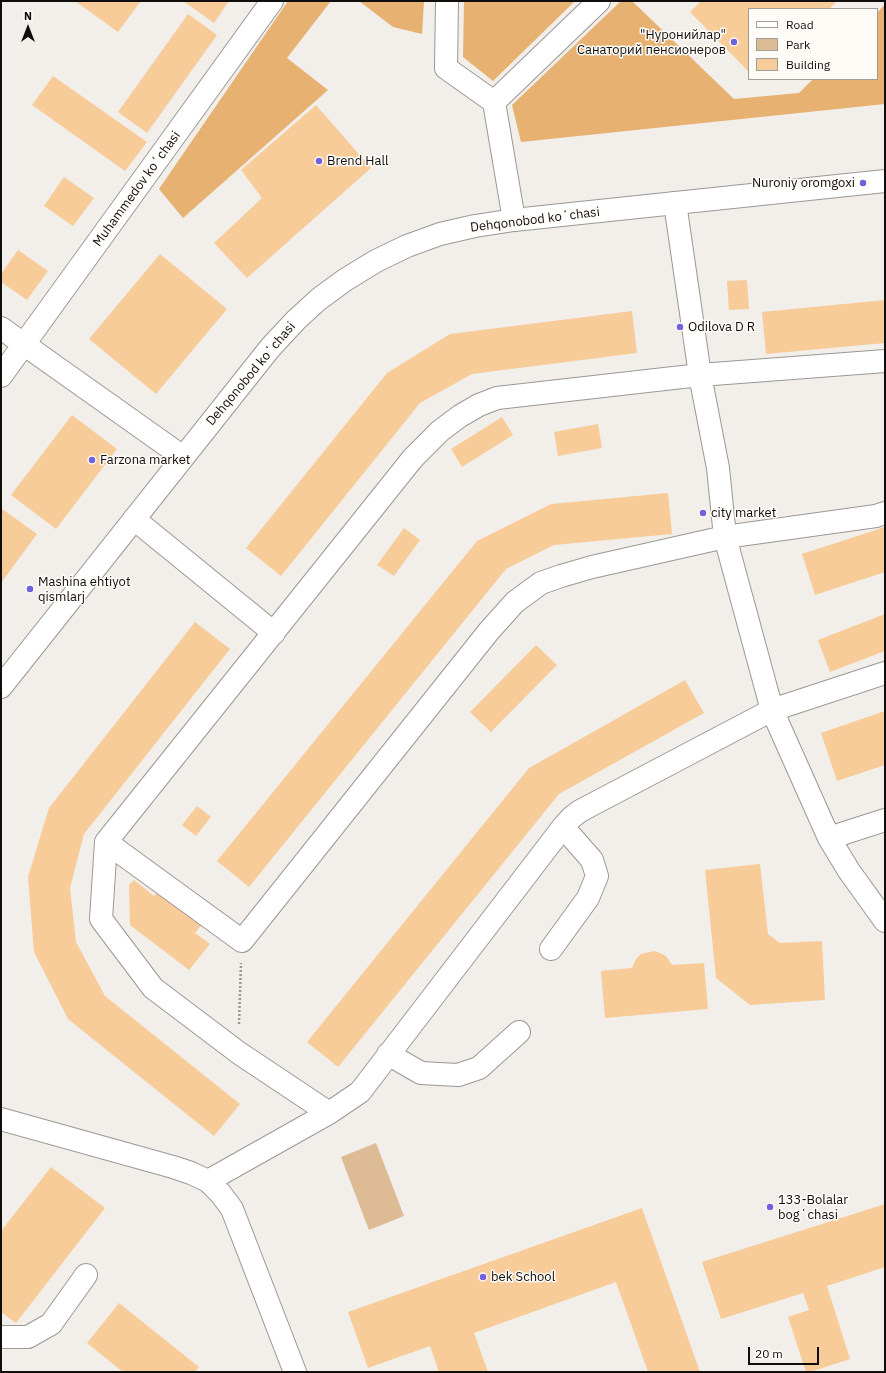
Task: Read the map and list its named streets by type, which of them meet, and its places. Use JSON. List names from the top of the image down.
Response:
{
  "streets": {
    "street": ["Muhammedov koʻchasi", "Dehqonobod koʻchasi"]
  },
  "places": [
    "\"Нуронийлар\" Санаторий пенсионеров",
    "Brend Hall",
    "Nuroniy oromgoxi",
    "Odilova D R",
    "Farzona market",
    "city market",
    "Mashina ehtiyot qismlarj",
    "133-Bolalar bogʻchasi",
    "bek School"
  ],
  "legend": ["Road", "Park", "Building"],
  "scale_bar": "20 m",
  "north": "top"
}
